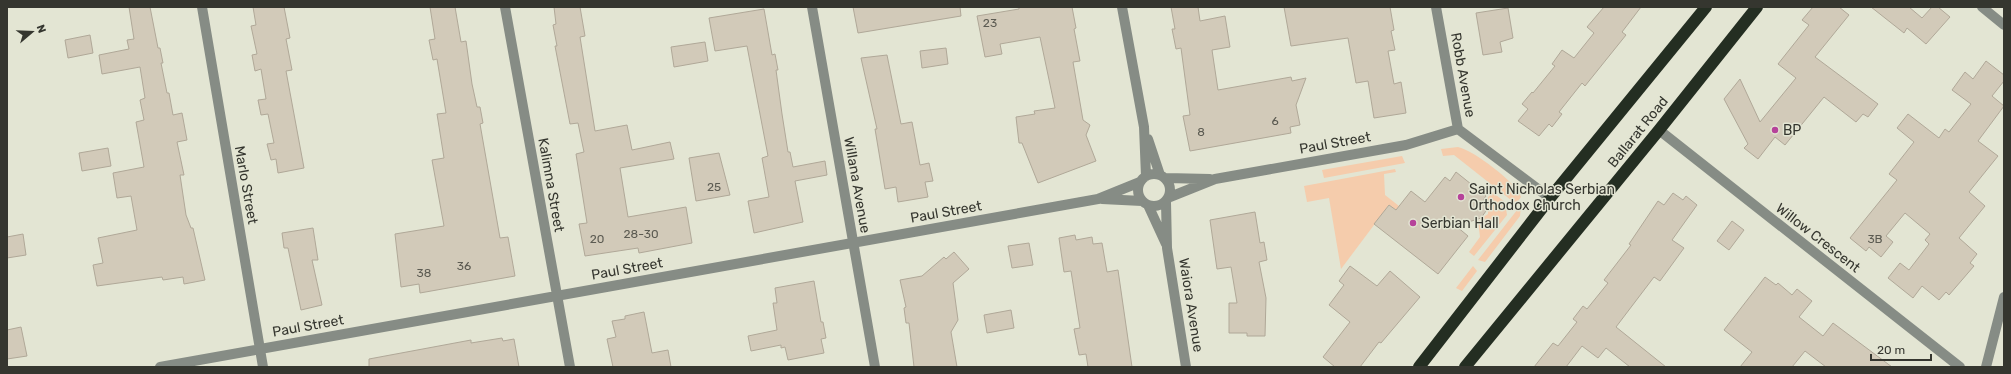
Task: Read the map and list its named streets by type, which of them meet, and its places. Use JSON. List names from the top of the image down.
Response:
{
  "streets": {
    "highway": ["Ballarat Road"],
    "street": [
      "Robb Avenue",
      "Paul Street",
      "Marlo Street",
      "Kalimna Street",
      "Willana Avenue",
      "Willow Crescent",
      "Waiora Avenue"
    ]
  },
  "crossings": [
    ["Robb Avenue", "Ballarat Road"],
    ["Robb Avenue", "Paul Street"],
    ["Ballarat Road", "Willow Crescent"],
    ["Paul Street", "Marlo Street"],
    ["Paul Street", "Kalimna Street"],
    ["Paul Street", "Willana Avenue"],
    ["Paul Street", "Waiora Avenue"]
  ],
  "places": ["BP", "Saint Nicholas Serbian Orthodox Church", "Serbian Hall"],
  "house_numbers": [
    "23",
    "6",
    "8",
    "25",
    "28-30",
    "20",
    "3B",
    "36",
    "38"
  ],
  "scale_bar": "20 m",
  "north": "right"
}
